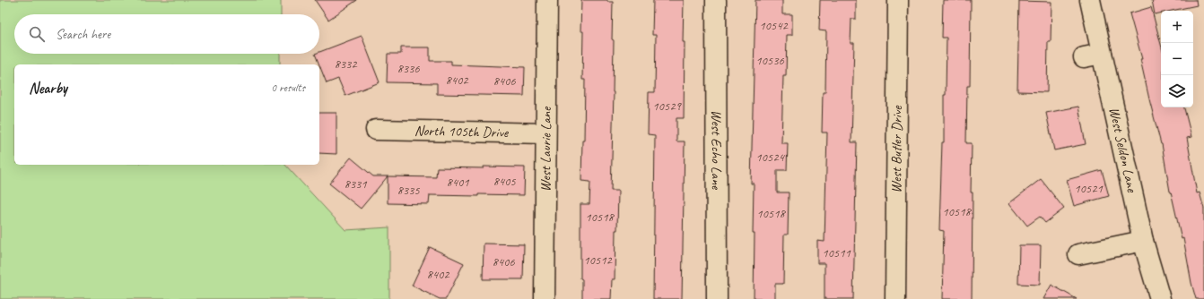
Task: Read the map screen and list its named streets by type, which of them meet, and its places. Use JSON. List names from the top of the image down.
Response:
{
  "streets": {
    "street": [
      "North 105th Drive",
      "West Laurie Lane",
      "West Echo Lane",
      "West Butler Drive",
      "West Seldon Lane"
    ]
  },
  "crossings": [
    ["North 105th Drive", "West Laurie Lane"]
  ],
  "house_numbers": [
    "10542",
    "10536",
    "8332",
    "8336",
    "8402",
    "8406",
    "10529",
    "10524",
    "8405",
    "8401",
    "8331",
    "10521",
    "8335",
    "10518",
    "10518",
    "10518",
    "10511",
    "10512",
    "8406",
    "8402"
  ],
  "page": {
    "map_buttons": ["+", "−"],
    "search": "Search here",
    "heading": ["Nearby", "0 results"]
  }
}
